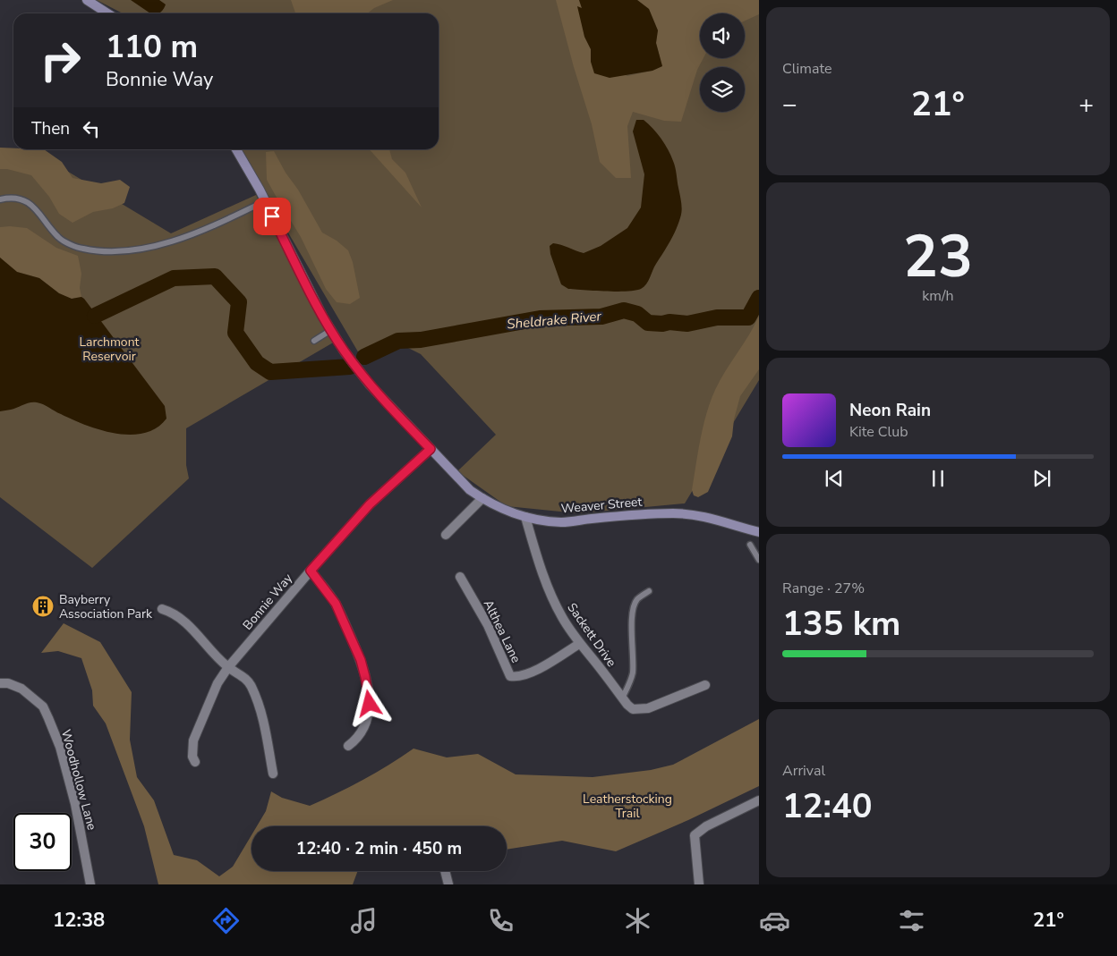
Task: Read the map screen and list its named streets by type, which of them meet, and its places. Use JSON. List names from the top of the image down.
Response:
{
  "streets": {
    "main road": ["Weaver Street"],
    "street": [
      "Bonnie Way",
      "Althea Lane",
      "Sackett Drive",
      "Woodhollow Lane"
    ]
  },
  "crossings": [
    ["Weaver Street", "Bonnie Way"],
    ["Weaver Street", "Sackett Drive"],
    ["Althea Lane", "Sackett Drive"]
  ],
  "water": ["Sheldrake River"],
  "parks": ["Larchmont Reservoir", "Leatherstocking Trail"],
  "places": {
    "building": ["Bayberry Association Park"]
  },
  "page": {
    "tile": [
      "Climate",
      ["23", "km/h"],
      ["Range · 27%", "135 km"],
      ["Arrival", "12:40"]
    ],
    "turn": ["110 m", "Bonnie Way"],
    "heat": ["−", "21°", "+"],
    "then": "Then",
    "song": ["Neon Rain", "Kite Club"],
    "limit": "30",
    "trip": "12:40 · 2 min · 450 m",
    "tabs": ["12:38", "21°"]
  }
}
